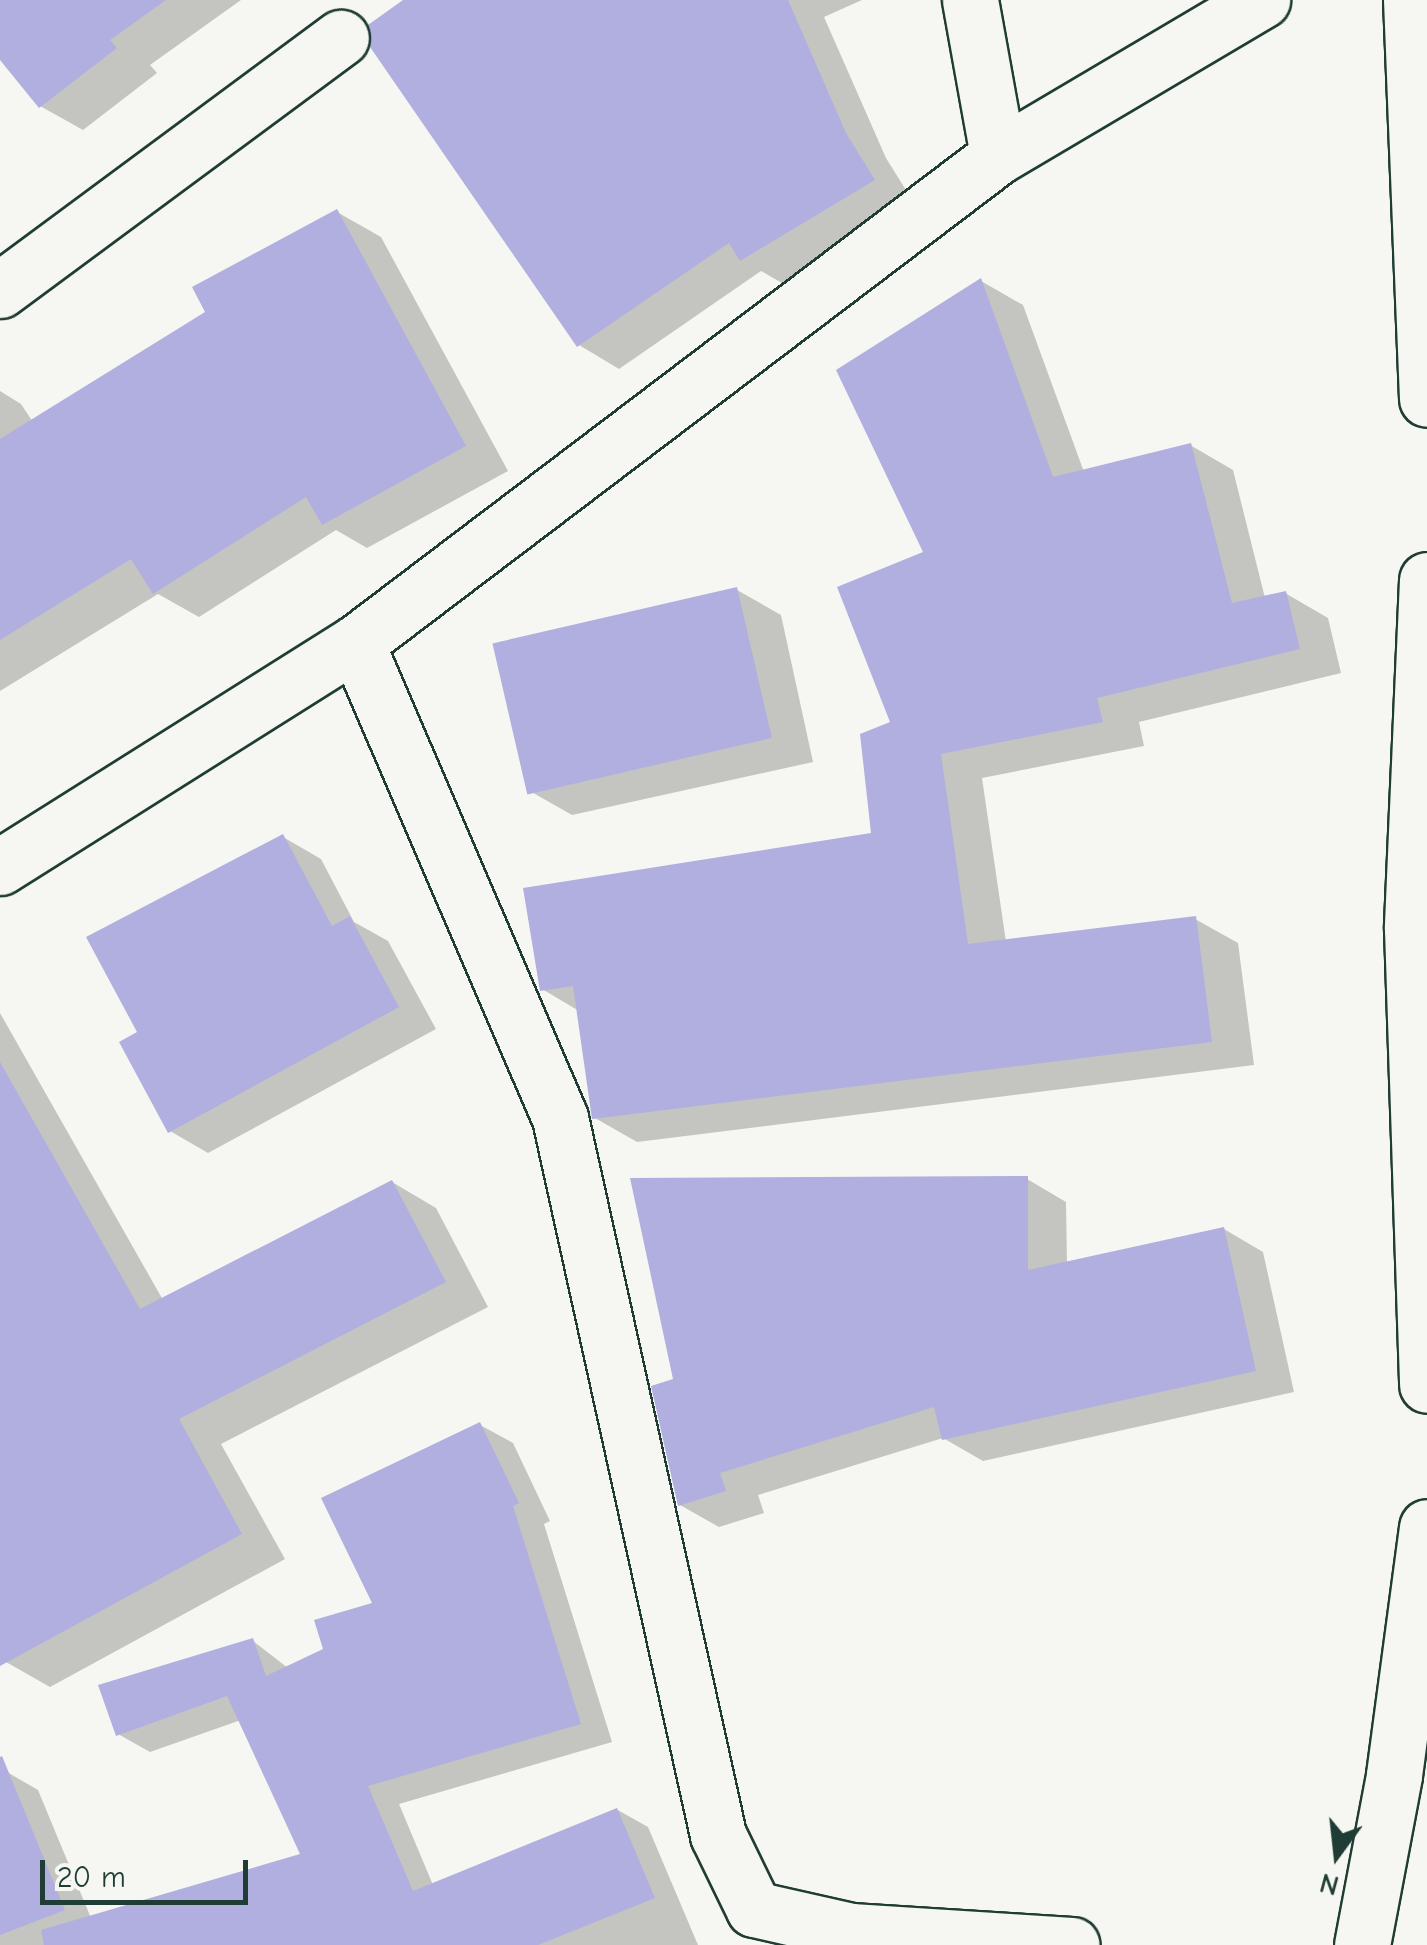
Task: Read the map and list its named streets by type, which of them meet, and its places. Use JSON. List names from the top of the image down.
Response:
{
  "scale_bar": "20 m",
  "north": "bottom"
}
